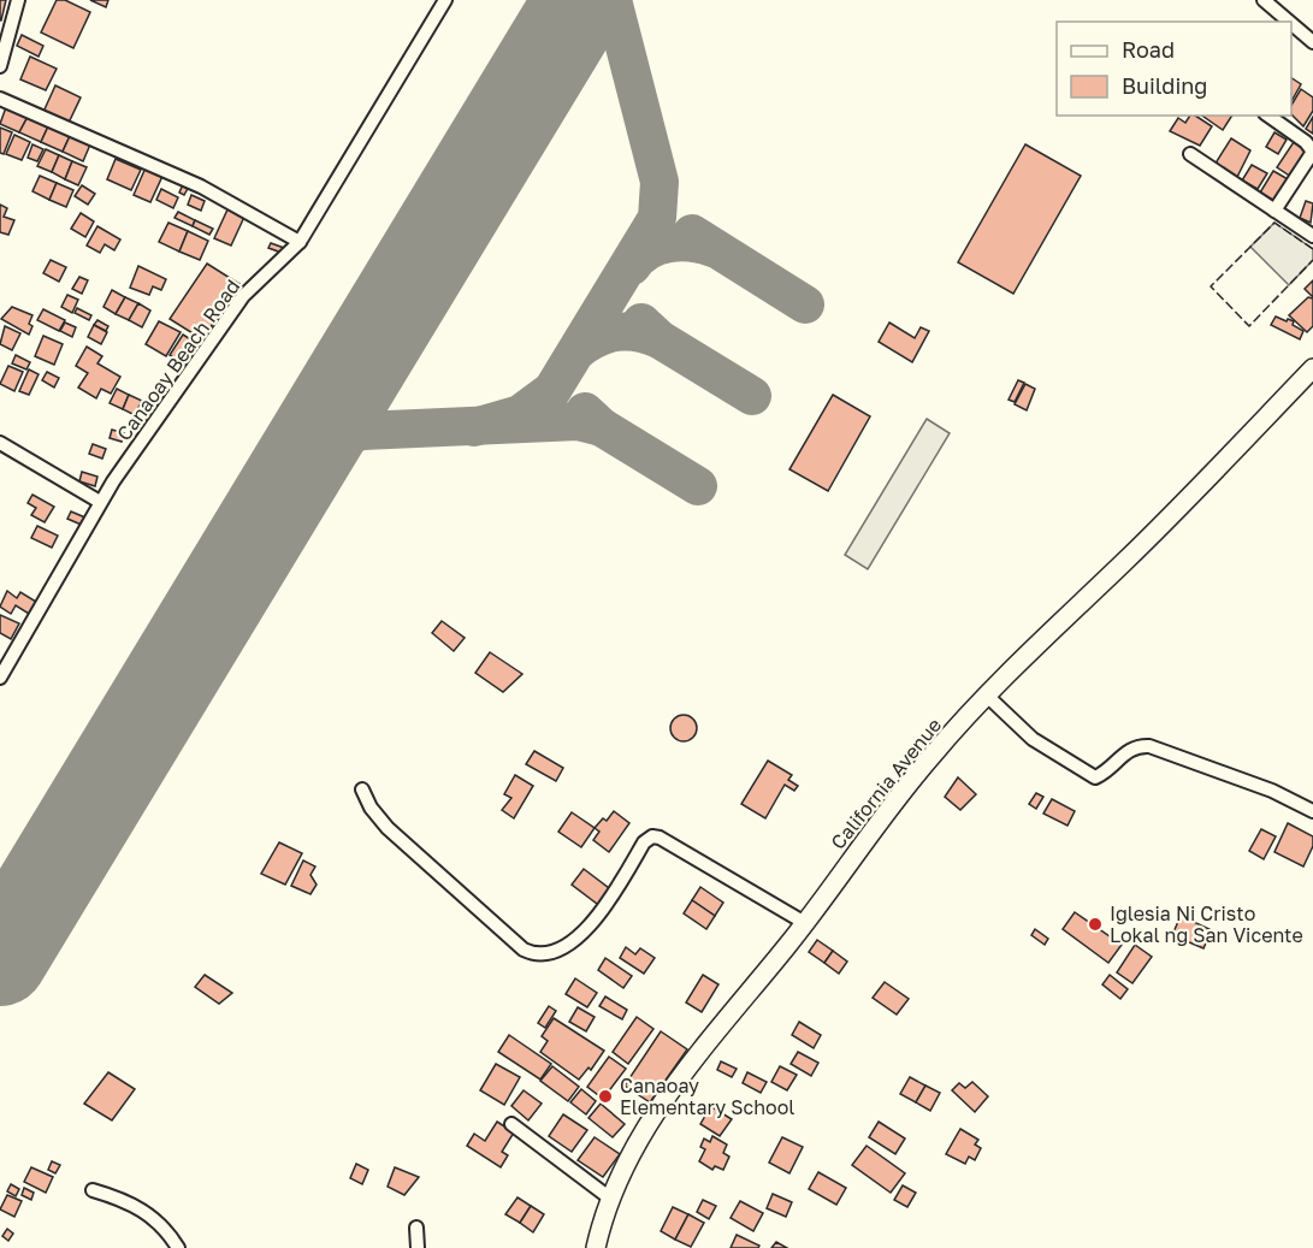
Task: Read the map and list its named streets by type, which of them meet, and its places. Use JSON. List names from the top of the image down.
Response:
{
  "streets": {
    "street": ["Canaoay Beach Road", "California Avenue"]
  },
  "places": ["Iglesia Ni Cristo Lokal ng San Vicente", "Canaoay Elementary School"],
  "legend": ["Road", "Building"]
}
